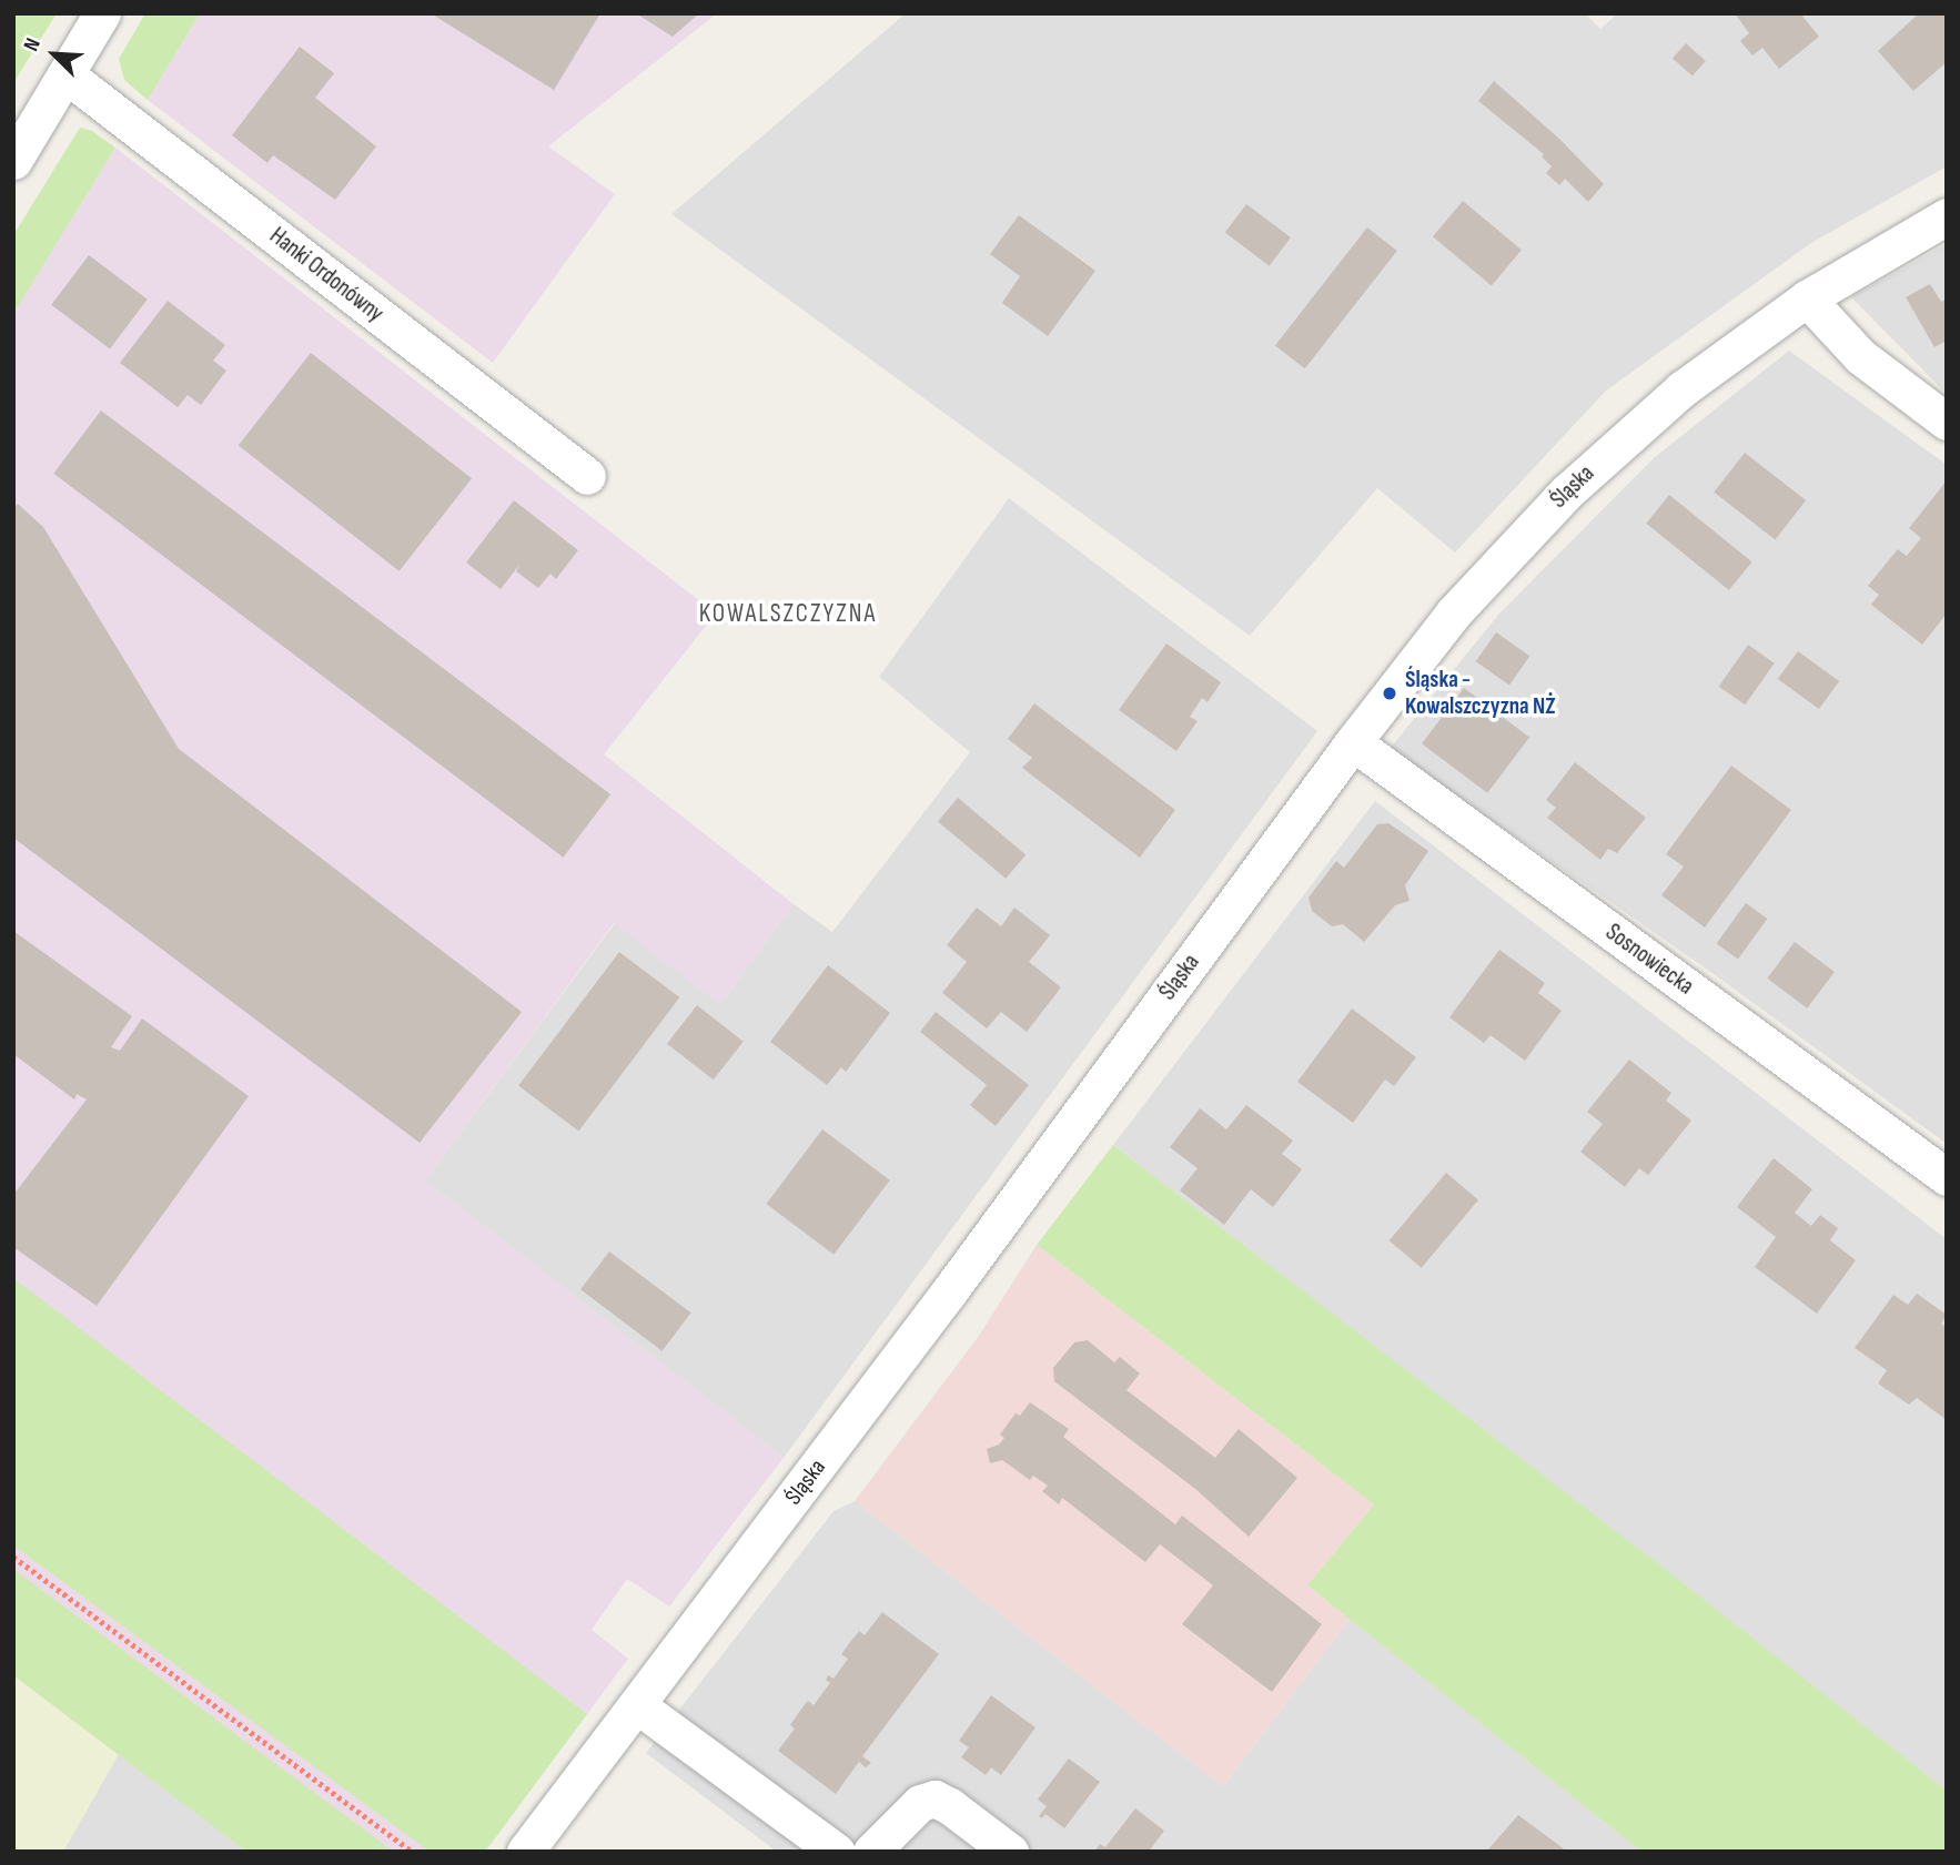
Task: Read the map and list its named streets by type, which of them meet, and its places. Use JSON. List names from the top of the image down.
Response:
{
  "streets": {
    "street": ["Hanki Ordonówny", "Śląska", "Sosnowiecka"]
  },
  "crossings": [
    ["Śląska", "Sosnowiecka"]
  ],
  "districts": ["KOWALSZCZYZNA"],
  "places": ["Śląska - Kowalszczyzna NŻ"],
  "north": "top left"
}
